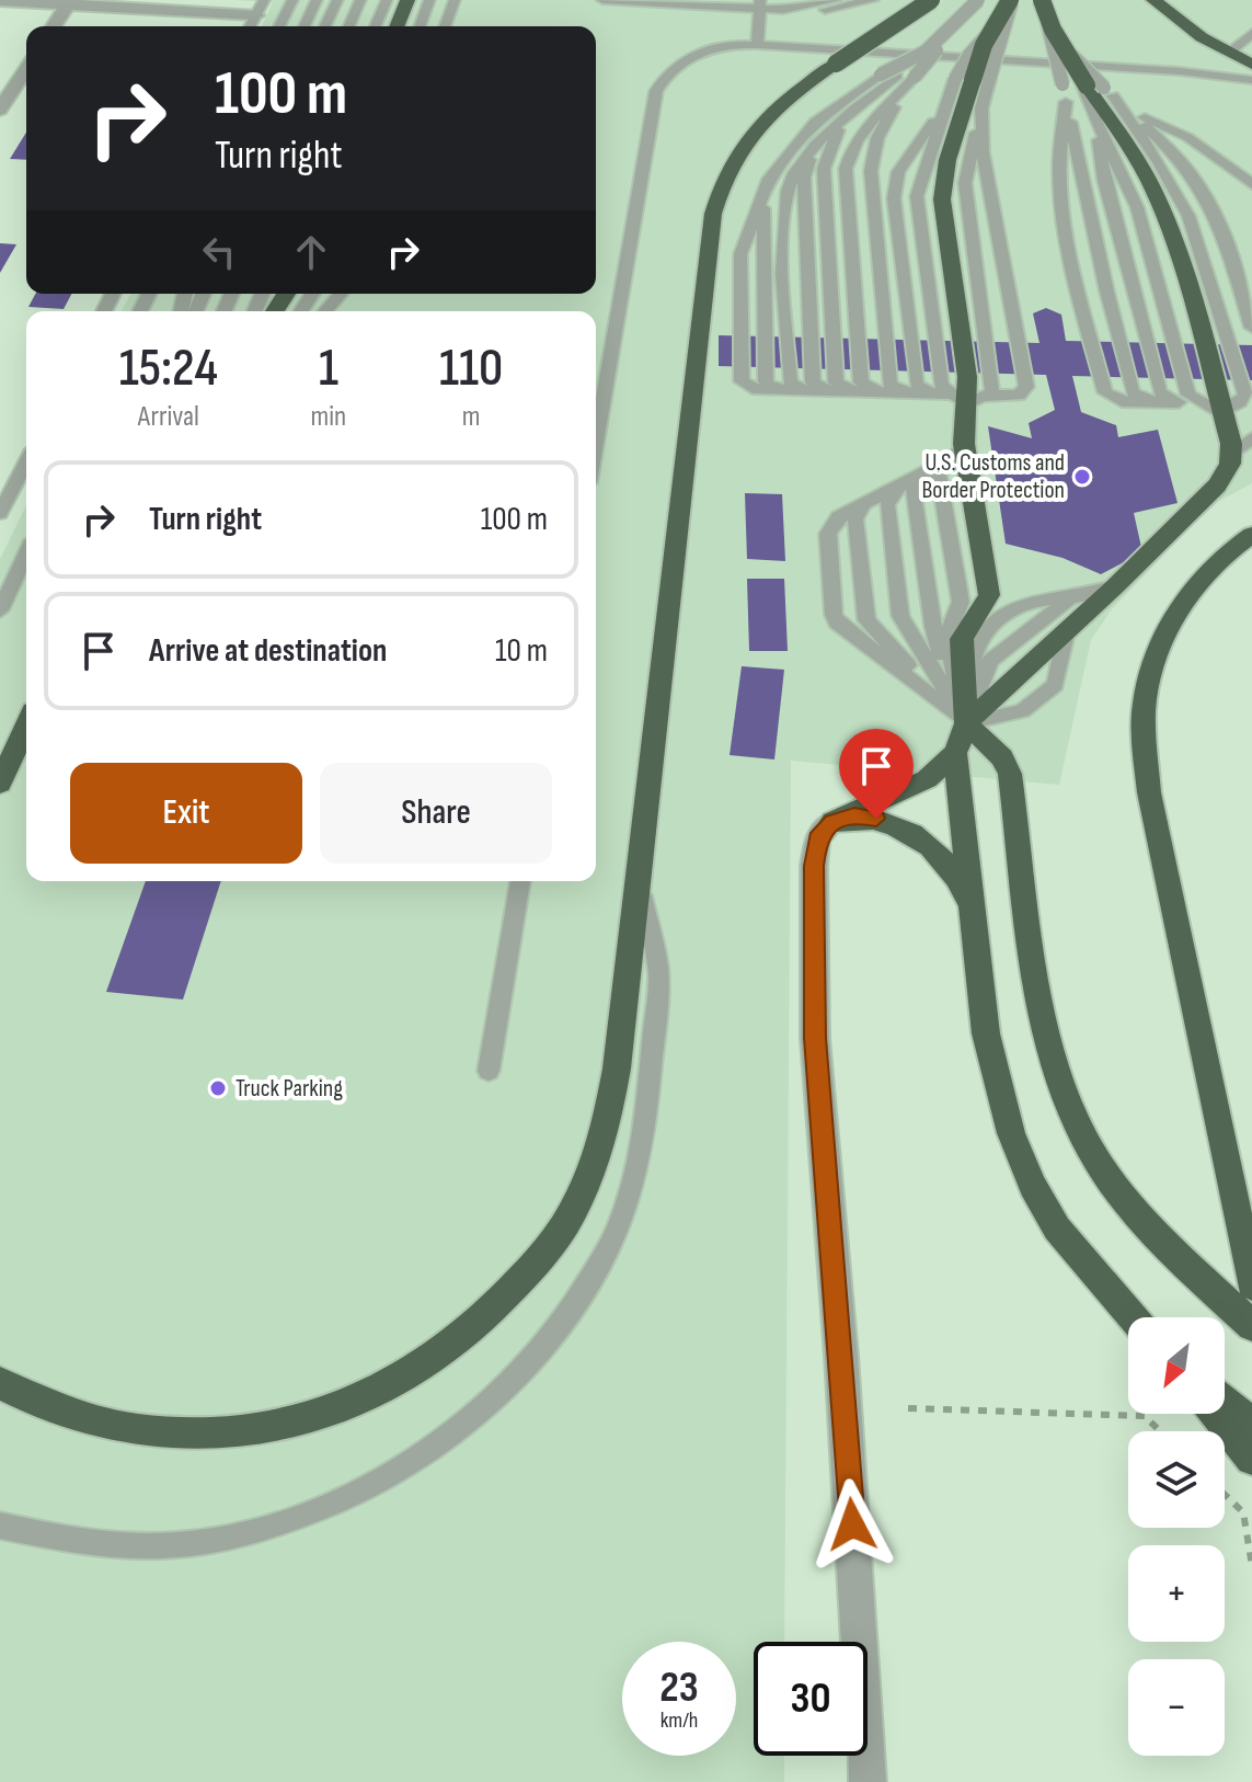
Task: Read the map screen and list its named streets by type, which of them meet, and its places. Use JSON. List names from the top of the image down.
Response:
{
  "places": ["U.S. Customs and Border Protection", "Truck Parking"],
  "north": "bottom left",
  "page": {
    "turn": ["100 m", "Turn right"],
    "eta": [
      "15:24",
      "Arrival",
      "1",
      "min",
      "110",
      "m"
    ],
    "list": [
      {
        "name": "Turn right",
        "value": "100 m"
      },
      {
        "name": "Arrive at destination",
        "value": "10 m"
      }
    ],
    "buttons": ["Exit", "Share"],
    "map_buttons": ["+", "−"],
    "speed": "23 km/h",
    "limit": "30"
  }
}
